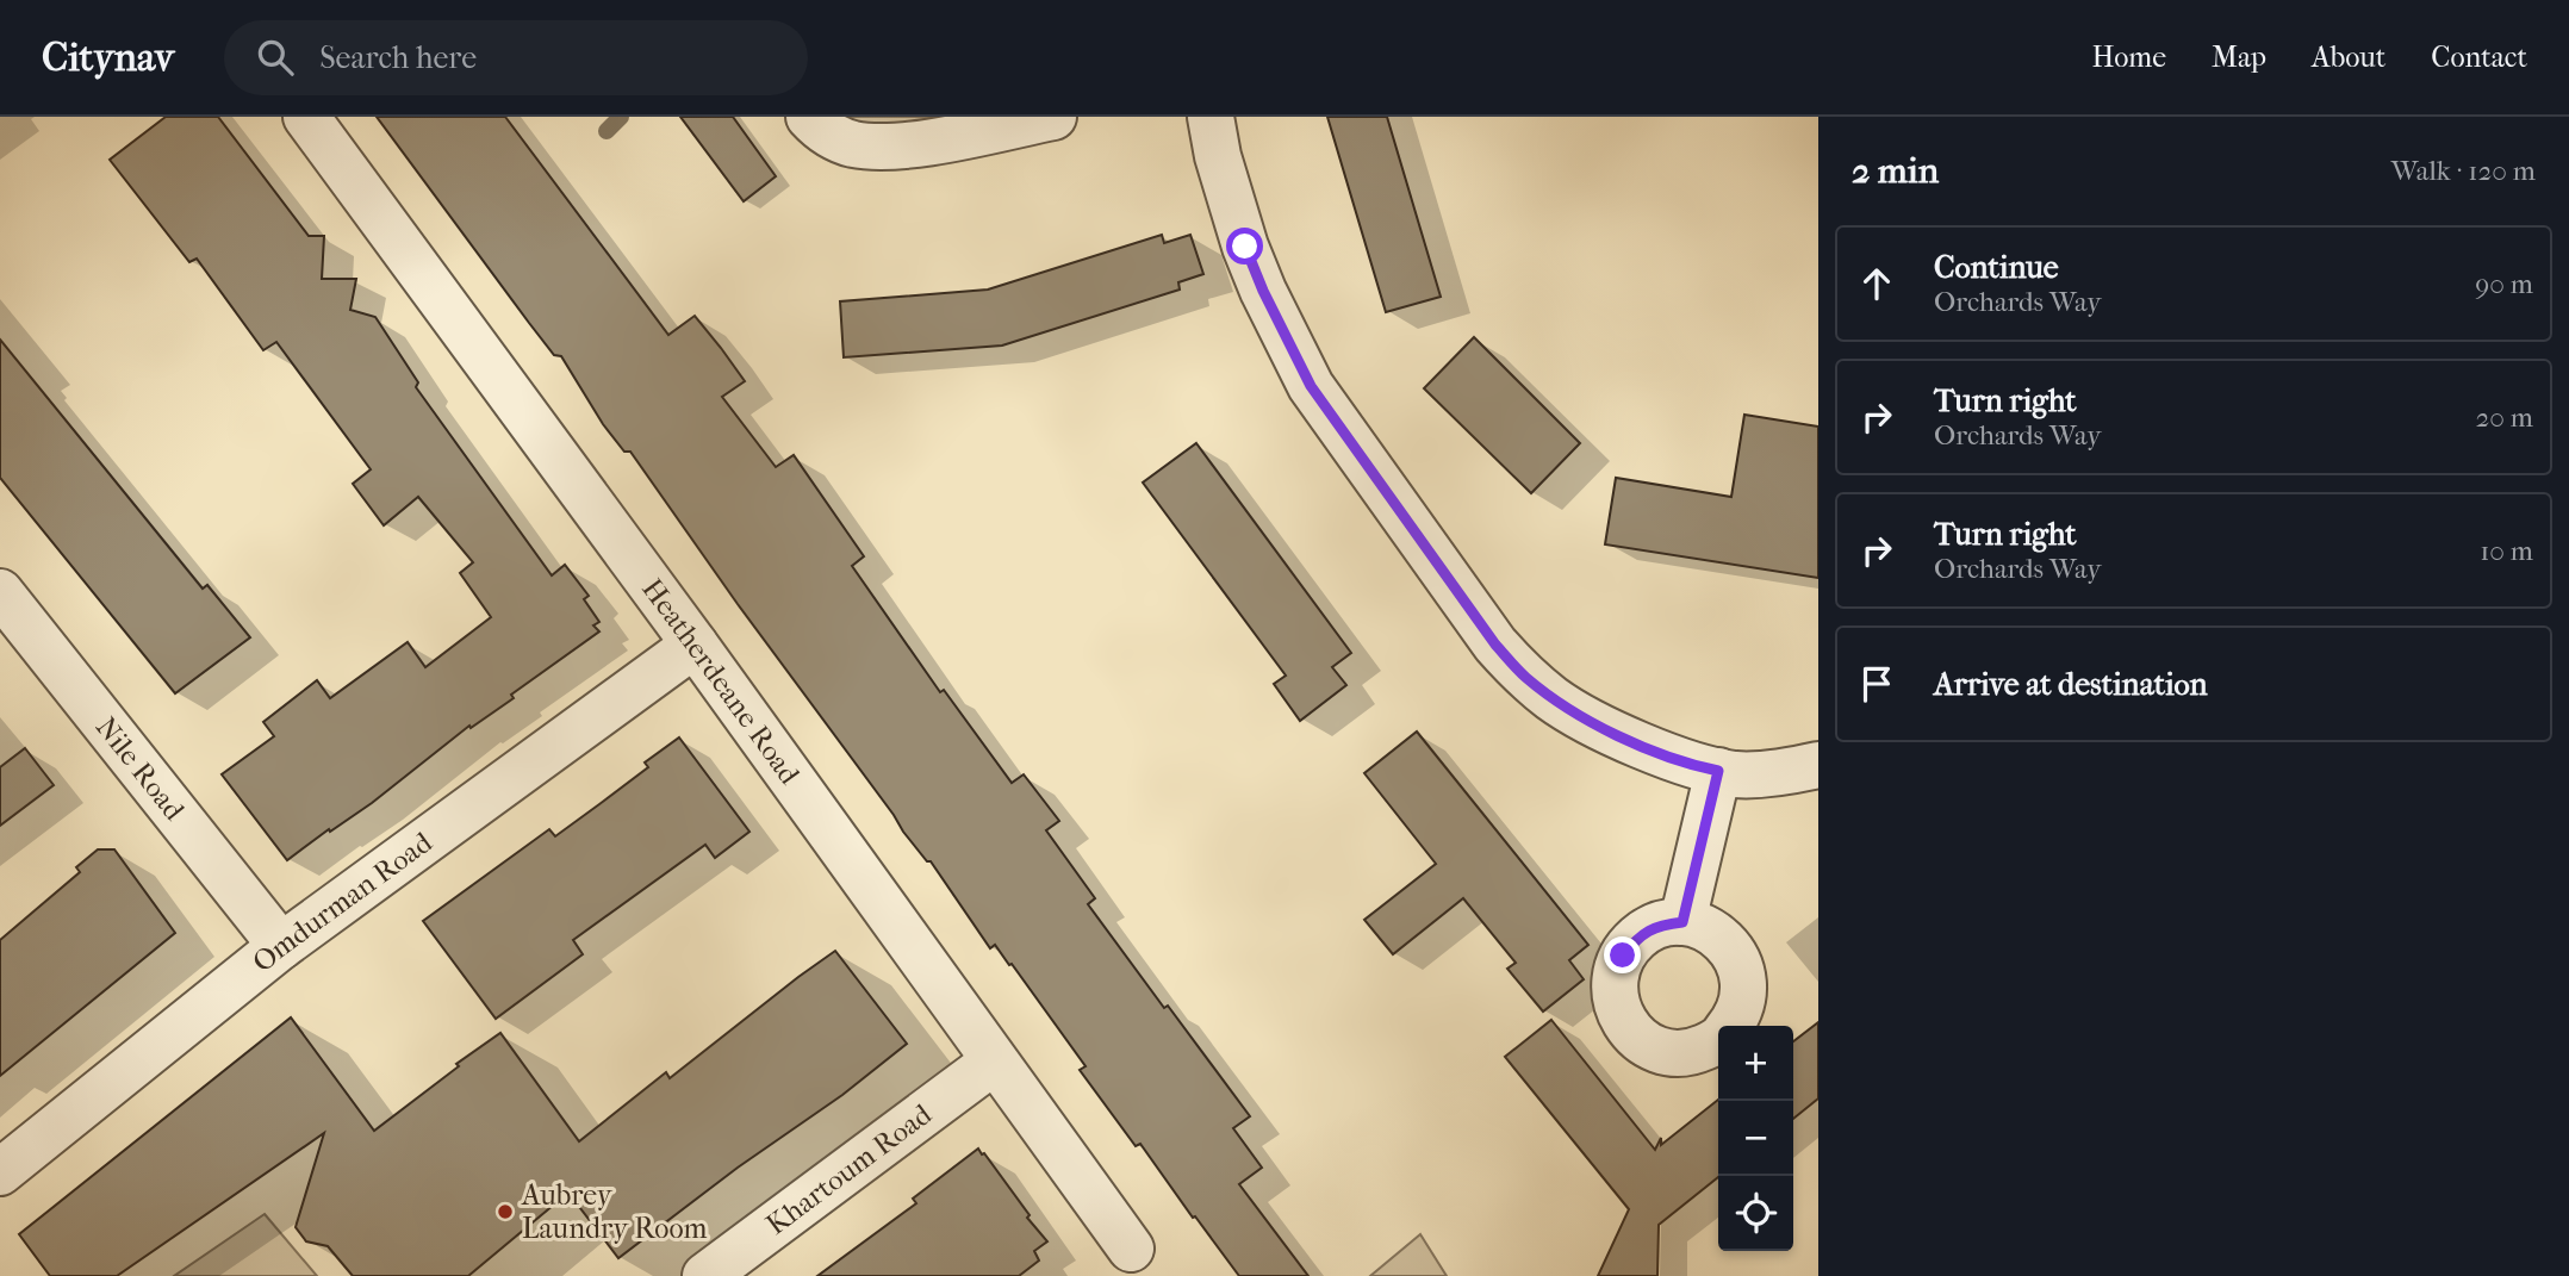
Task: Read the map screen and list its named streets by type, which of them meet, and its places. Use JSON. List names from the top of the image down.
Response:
{
  "streets": {
    "street": [
      "Heatherdeane Road",
      "Nile Road",
      "Omdurman Road",
      "Khartoum Road"
    ]
  },
  "crossings": [
    ["Heatherdeane Road", "Omdurman Road"],
    ["Heatherdeane Road", "Khartoum Road"],
    ["Nile Road", "Omdurman Road"]
  ],
  "places": ["Aubrey Laundry Room"],
  "page": {
    "header": "Citynav",
    "search": "Search here",
    "nav": [
      "Home",
      "Map",
      "About",
      "Contact"
    ],
    "heading": ["2 min", "Walk · 120 m"],
    "list": [
      ["Continue", "Orchards Way", "90 m"],
      ["Turn right", "Orchards Way", "20 m"],
      ["Turn right", "Orchards Way", "10 m"],
      "Arrive at destination"
    ],
    "map_buttons": ["+", "−"]
  }
}
